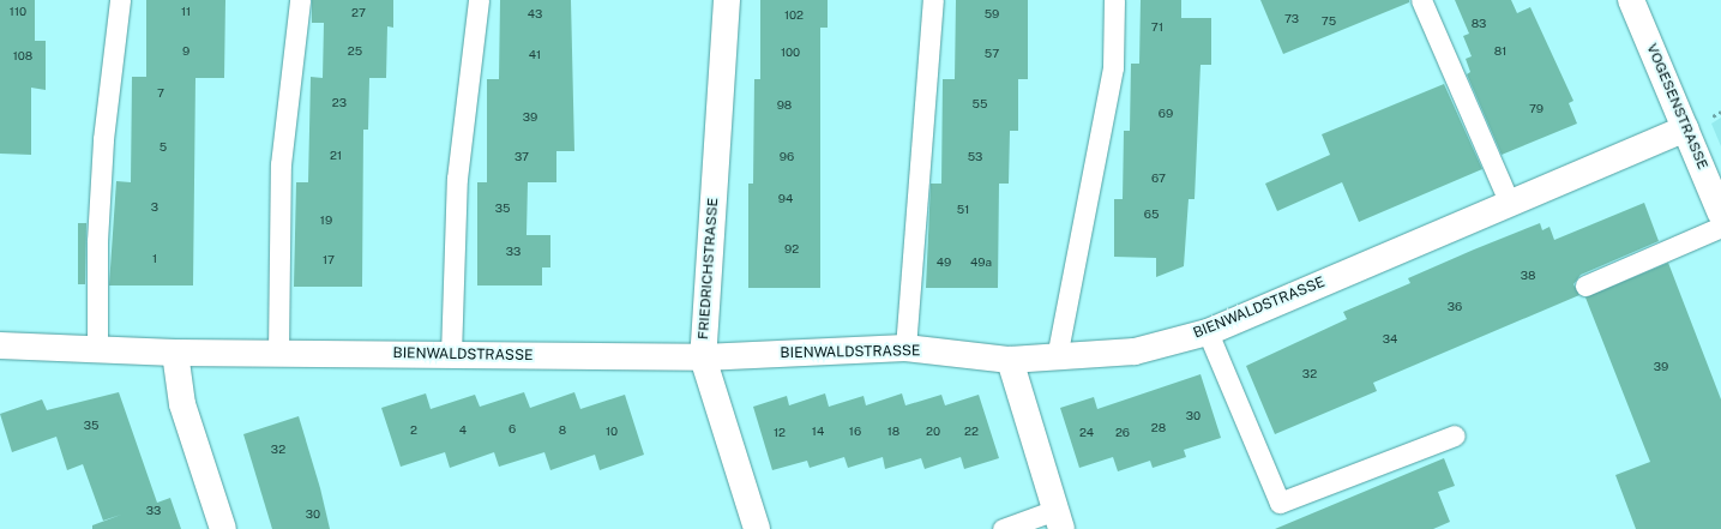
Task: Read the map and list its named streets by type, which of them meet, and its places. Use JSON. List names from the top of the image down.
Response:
{
  "streets": {
    "street": ["VOGESENSTRASSE", "FRIEDRICHSTRASSE", "BIENWALDSTRASSE"]
  },
  "crossings": [
    ["VOGESENSTRASSE", "BIENWALDSTRASSE"],
    ["FRIEDRICHSTRASSE", "BIENWALDSTRASSE"]
  ],
  "house_numbers": [
    "110",
    "11",
    "27",
    "43",
    "59",
    "102",
    "73",
    "75",
    "83",
    "71",
    "9",
    "25",
    "81",
    "100",
    "57",
    "41",
    "108",
    "7",
    "23",
    "55",
    "98",
    "79",
    "69",
    "39",
    "5",
    "21",
    "37",
    "96",
    "53",
    "67",
    "94",
    "3",
    "35",
    "51",
    "65",
    "19",
    "92",
    "33",
    "1",
    "17",
    "49",
    "49a",
    "38",
    "36",
    "34",
    "39",
    "32",
    "30",
    "35",
    "28",
    "6",
    "2",
    "4",
    "8",
    "10",
    "14",
    "16",
    "18",
    "20",
    "22",
    "12",
    "24",
    "26",
    "32",
    "33",
    "30"
  ]
}
